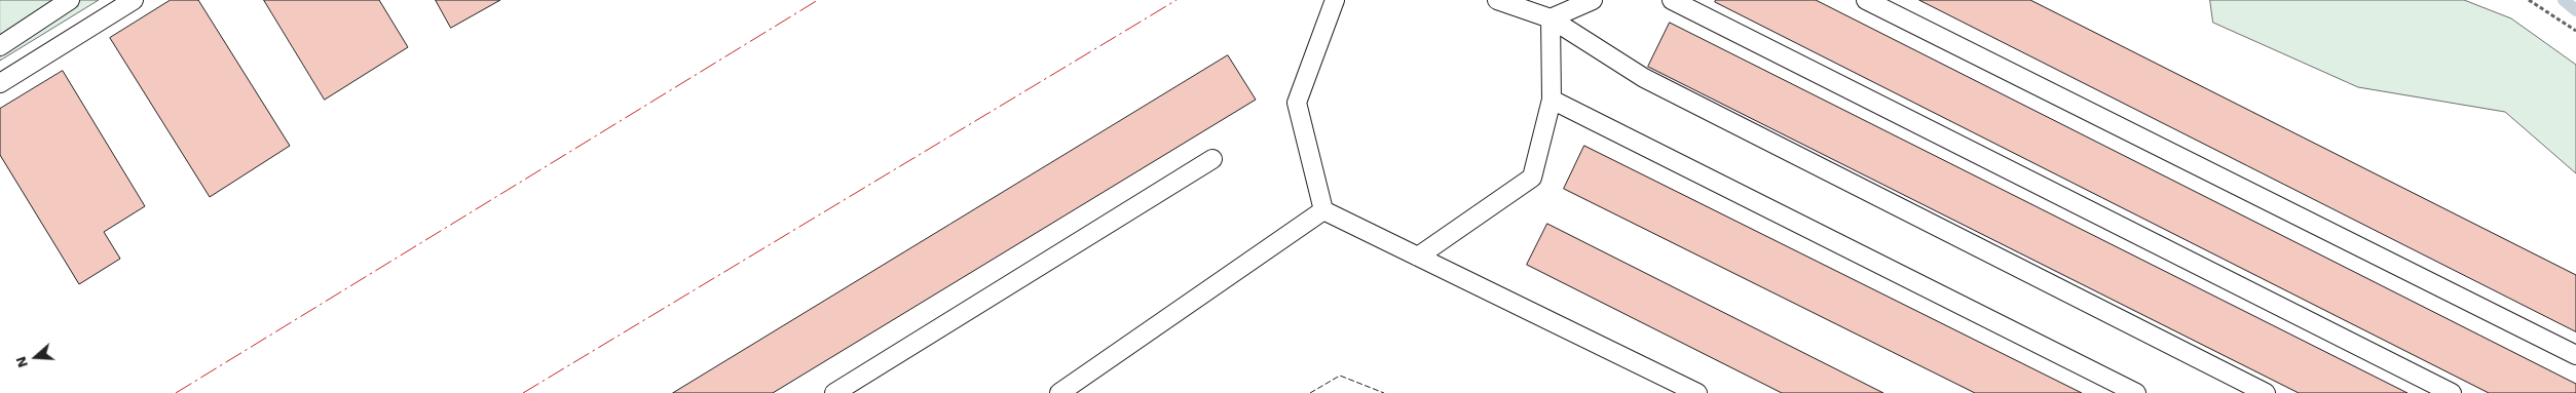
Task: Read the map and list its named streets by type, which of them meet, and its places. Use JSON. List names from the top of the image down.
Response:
{
  "north": "left"
}
